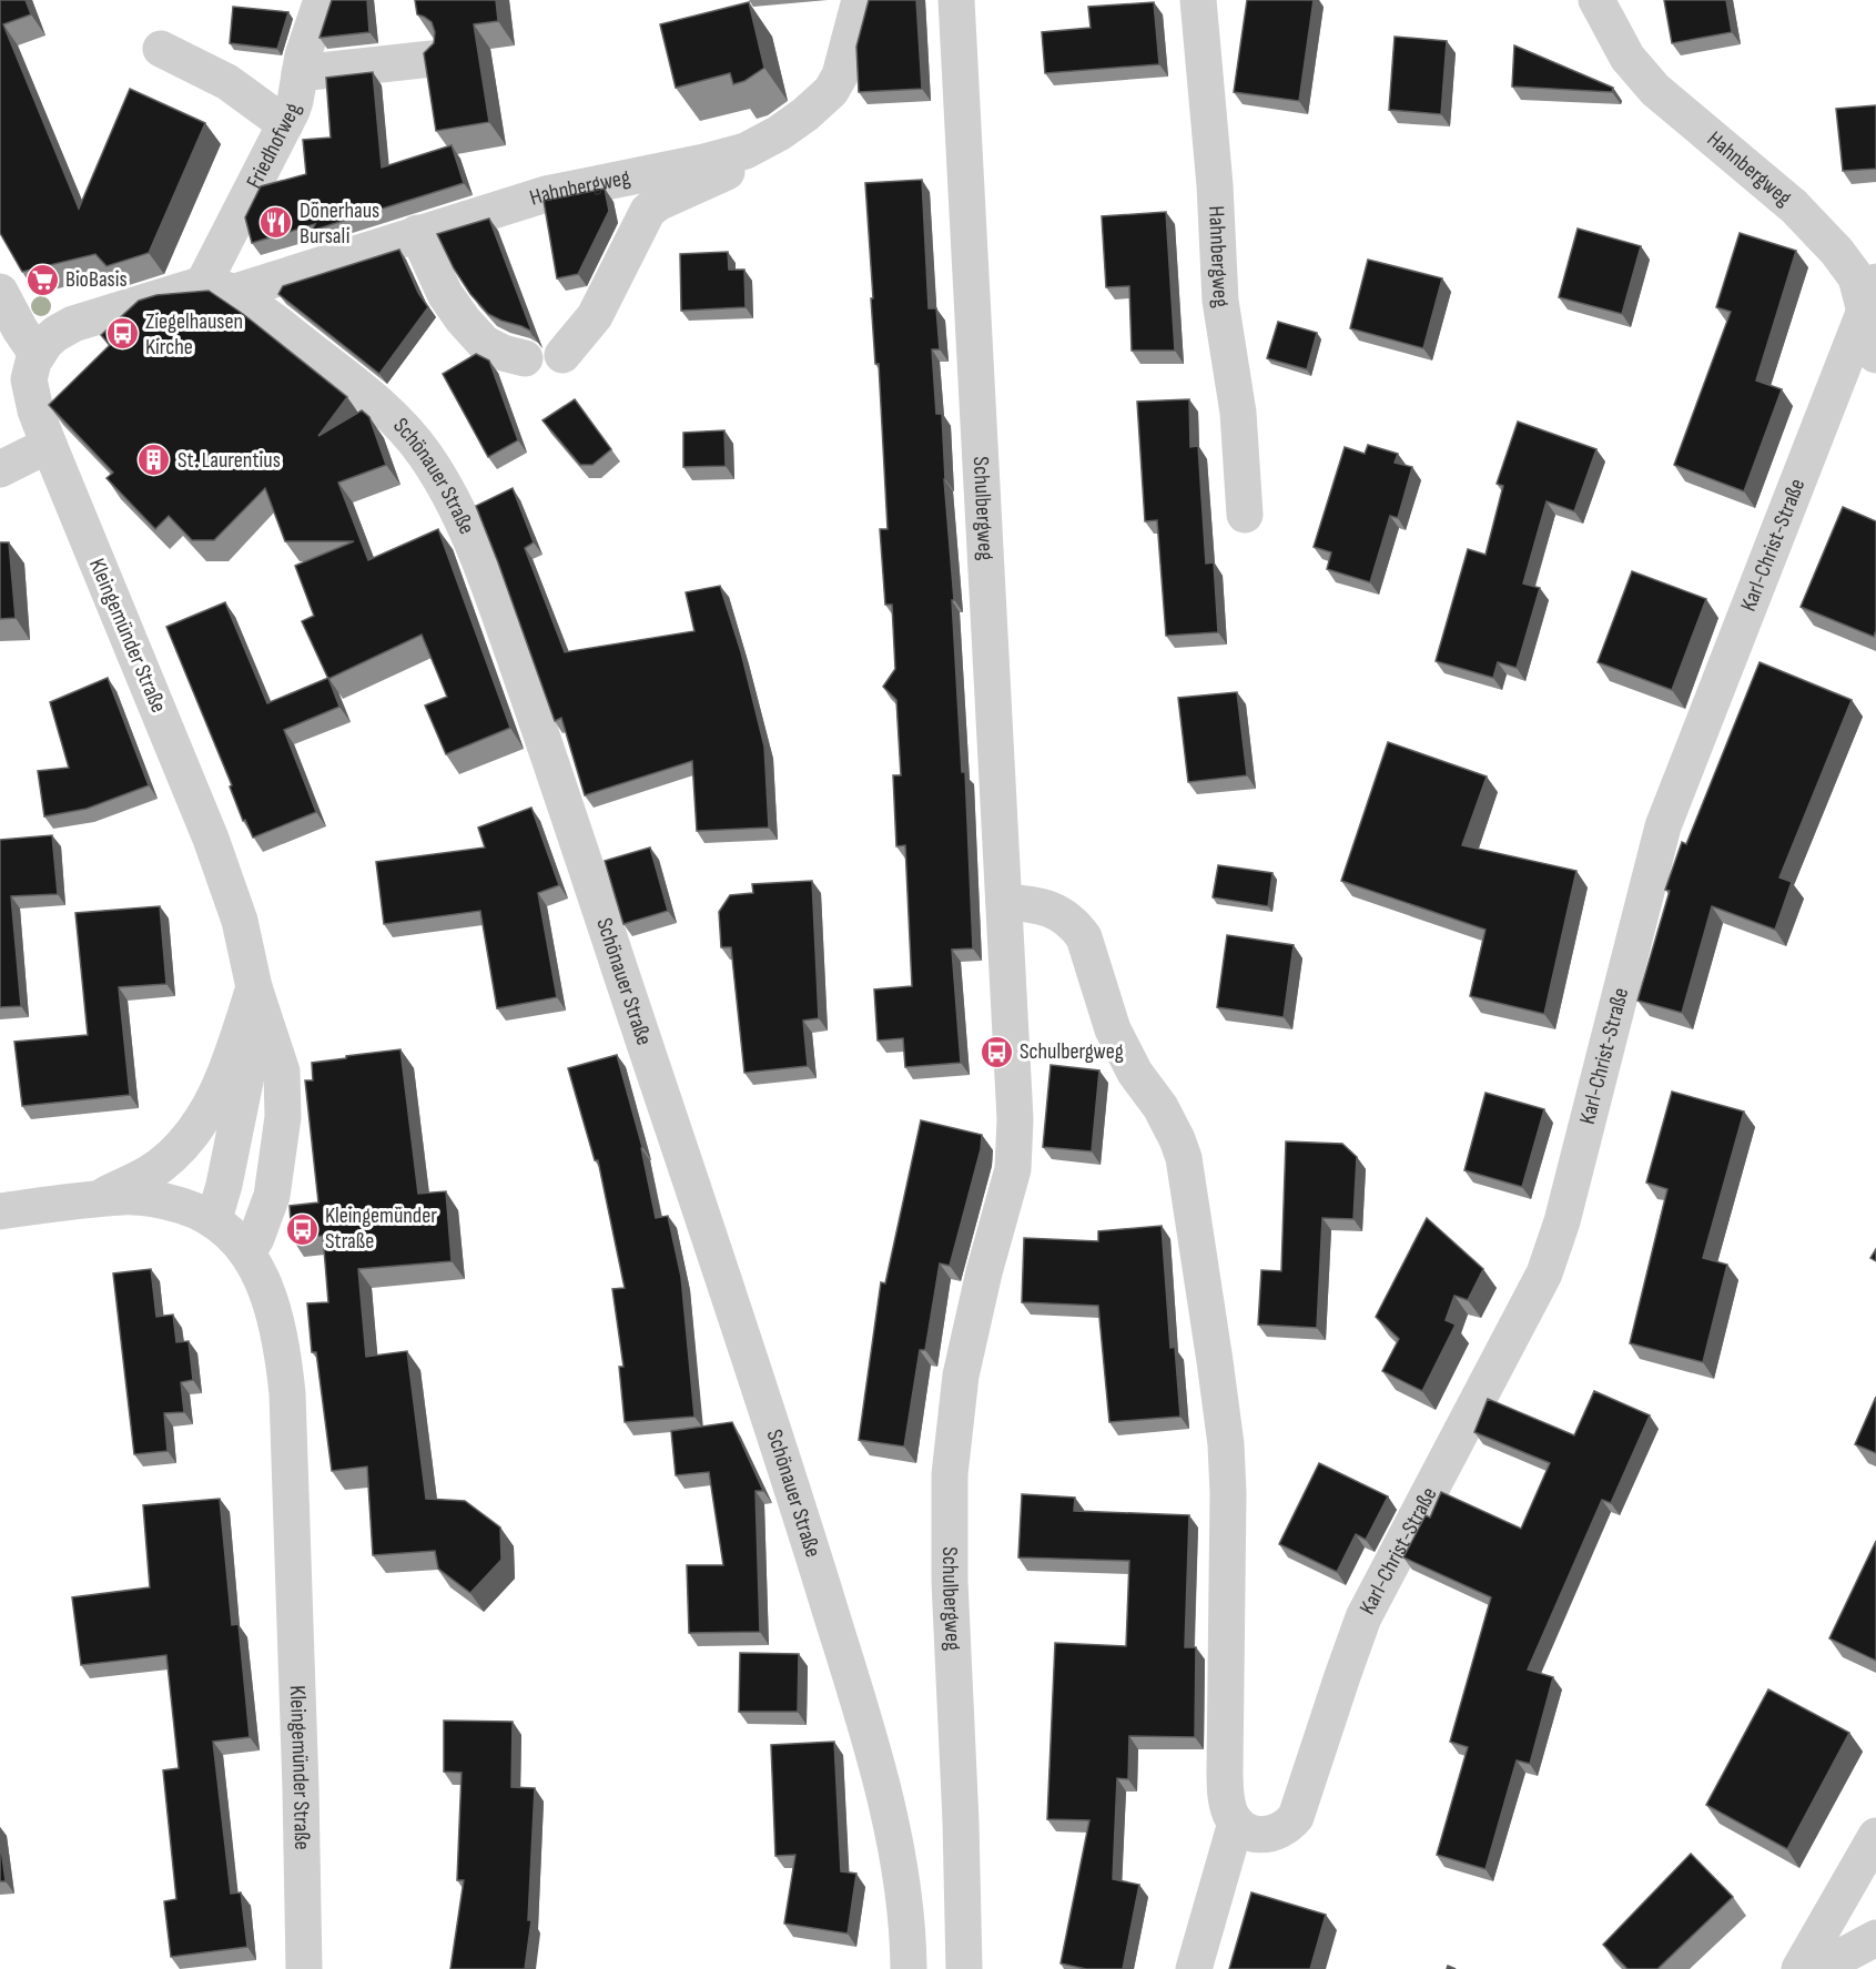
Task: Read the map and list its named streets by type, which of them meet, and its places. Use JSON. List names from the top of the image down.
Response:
{
  "streets": {
    "street": [
      "Friedhofweg",
      "Hahnbergweg",
      "Schönauer Straße",
      "Schulbergweg",
      "Karl-Christ-Straße",
      "Kleingemünder Straße"
    ]
  },
  "crossings": [
    ["Friedhofweg", "Hahnbergweg"],
    ["Friedhofweg", "Schönauer Straße"],
    ["Hahnbergweg", "Schönauer Straße"],
    ["Hahnbergweg", "Karl-Christ-Straße"]
  ],
  "places": {
    "restaurant": ["Dönerhaus Bursali"],
    "supermarket": ["BioBasis"],
    "bus stop": ["Ziegelhausen Kirche", "Schulbergweg", "Kleingemünder Straße"],
    "building": ["St. Laurentius"]
  }
}
